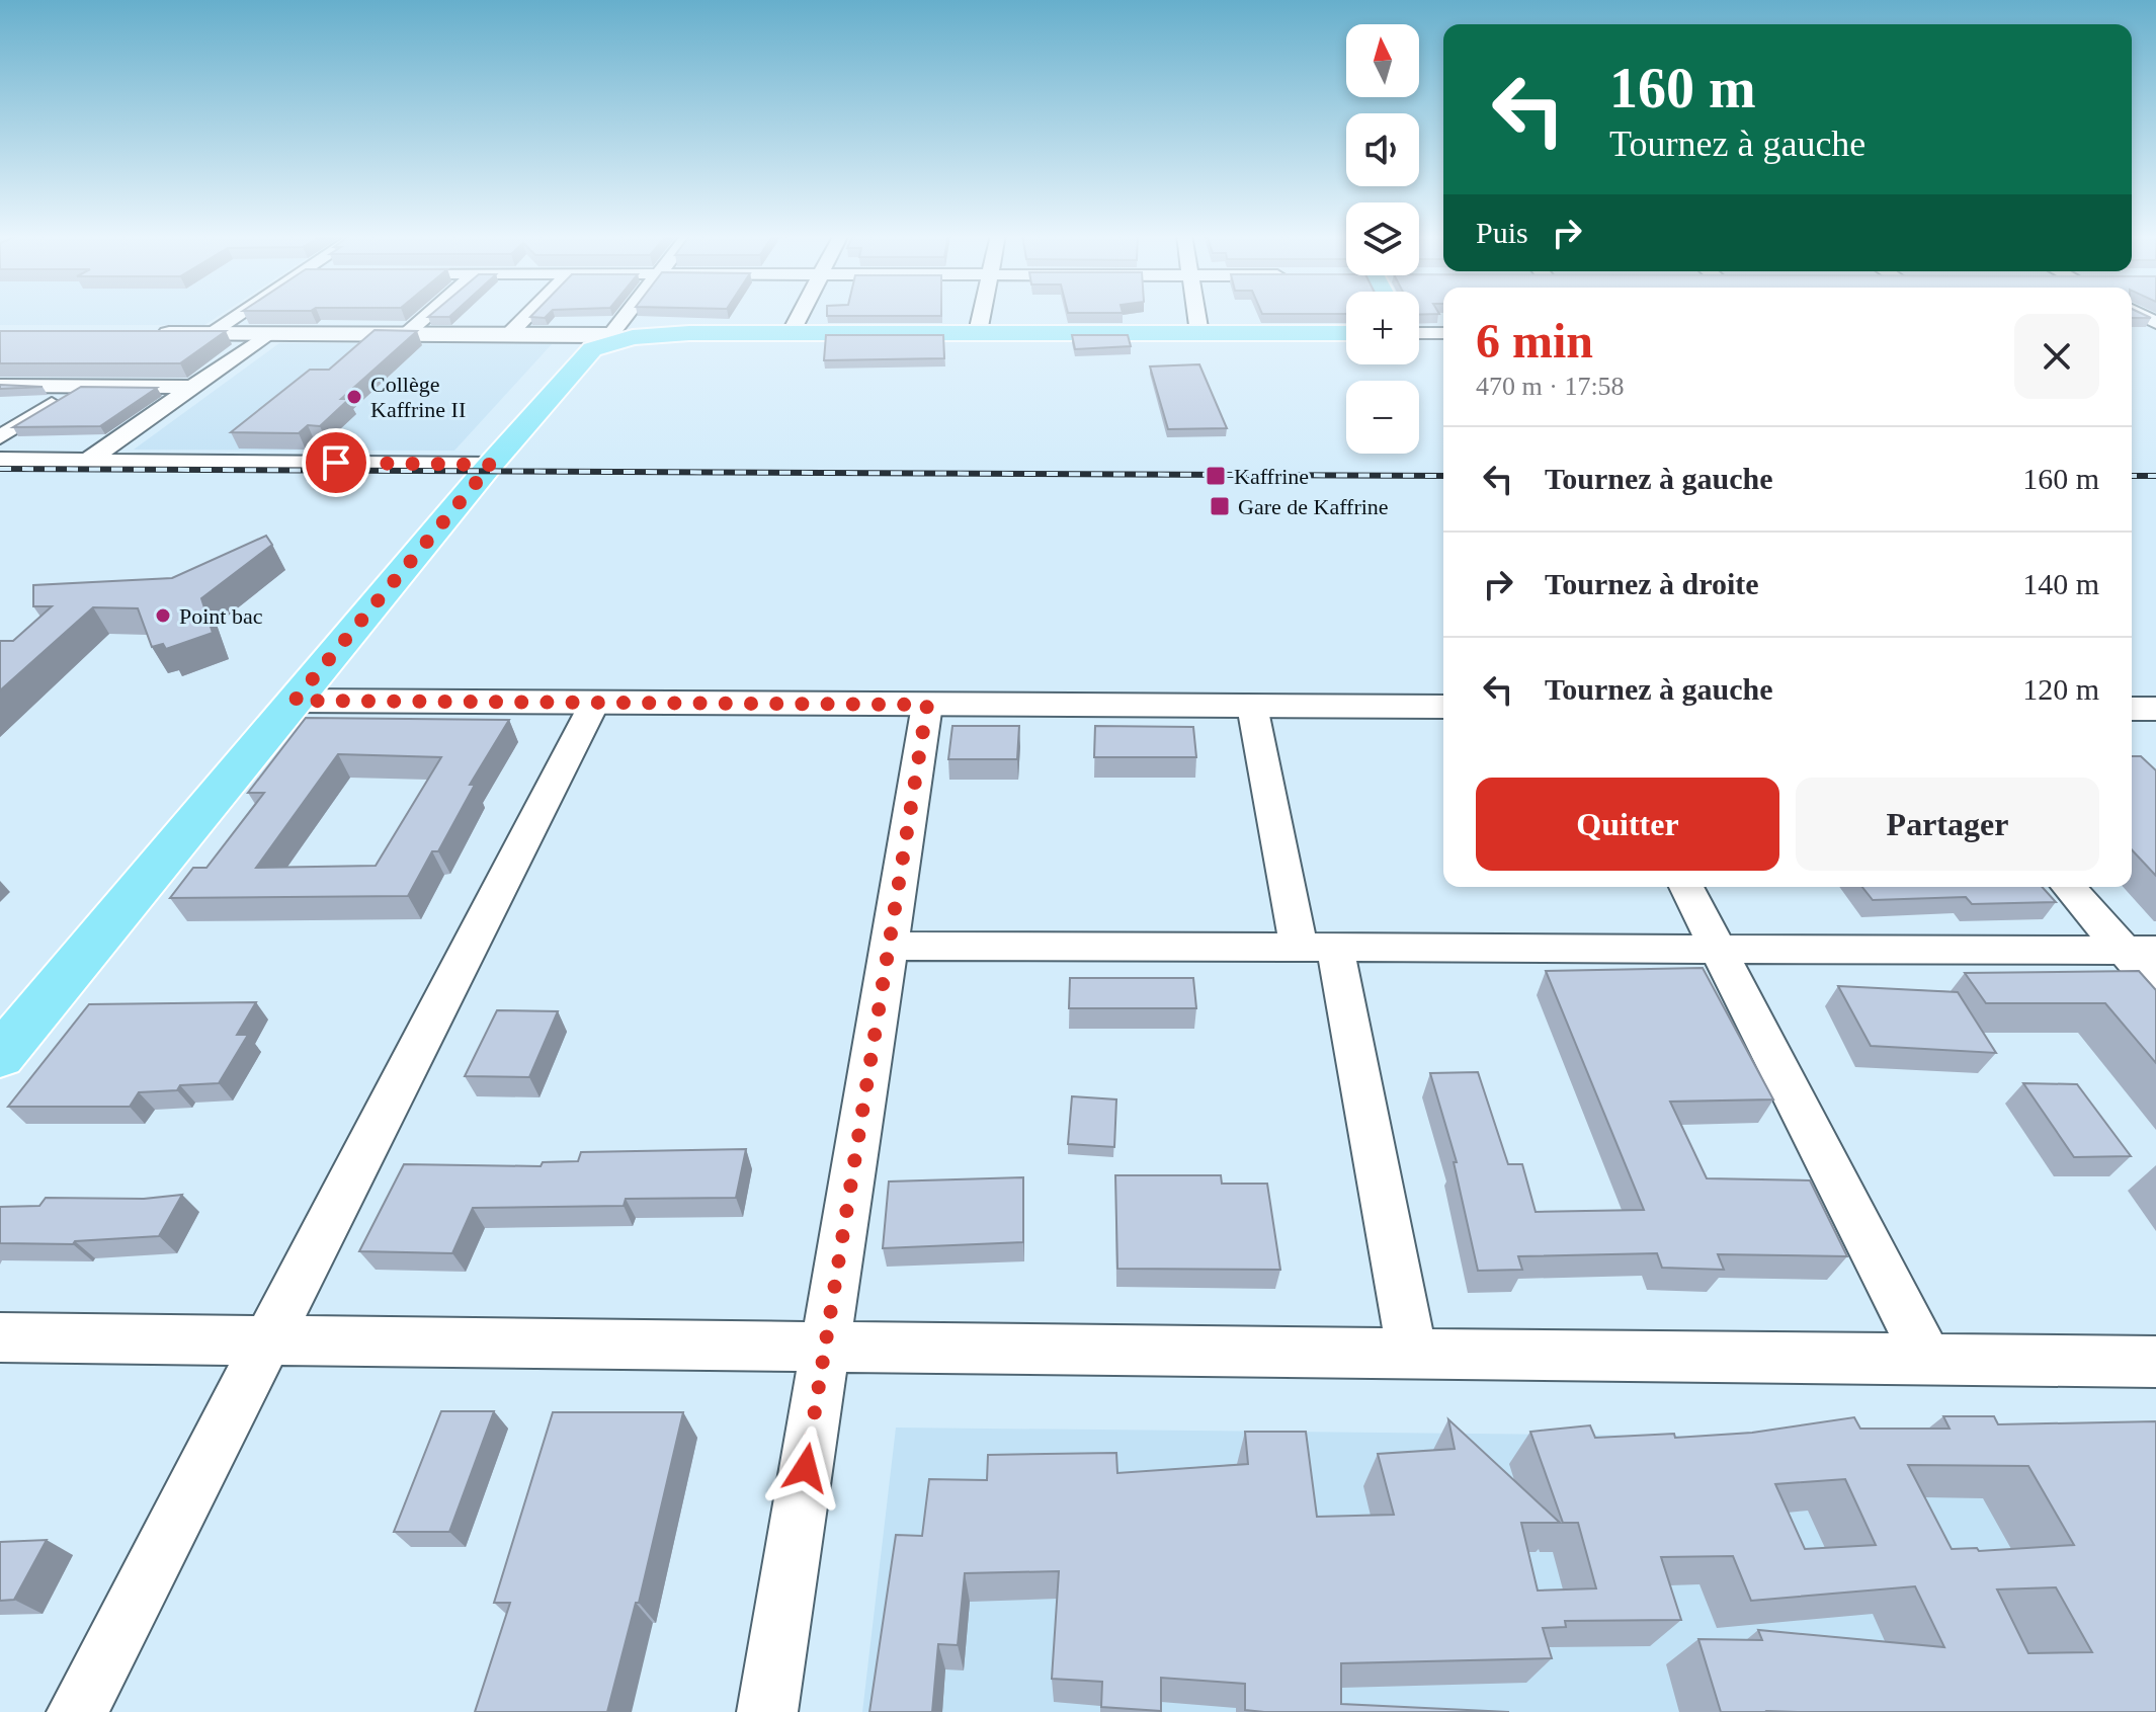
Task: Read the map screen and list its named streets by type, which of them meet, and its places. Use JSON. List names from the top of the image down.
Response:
{
  "places": {
    "other": ["Collège Kaffrine II", "Point bac"],
    "transit": ["Kaffrine", "Gare de Kaffrine"]
  },
  "north": "top",
  "page": {
    "map_buttons": ["+", "−"],
    "turn": ["160 m", "Tournez à gauche"],
    "then": "Puis",
    "heading": ["6 min", "470 m · 17:58"],
    "list": [
      {
        "name": "Tournez à gauche",
        "value": "160 m"
      },
      {
        "name": "Tournez à droite",
        "value": "140 m"
      },
      {
        "name": "Tournez à gauche",
        "value": "120 m"
      }
    ],
    "buttons": ["Quitter", "Partager"]
  }
}
